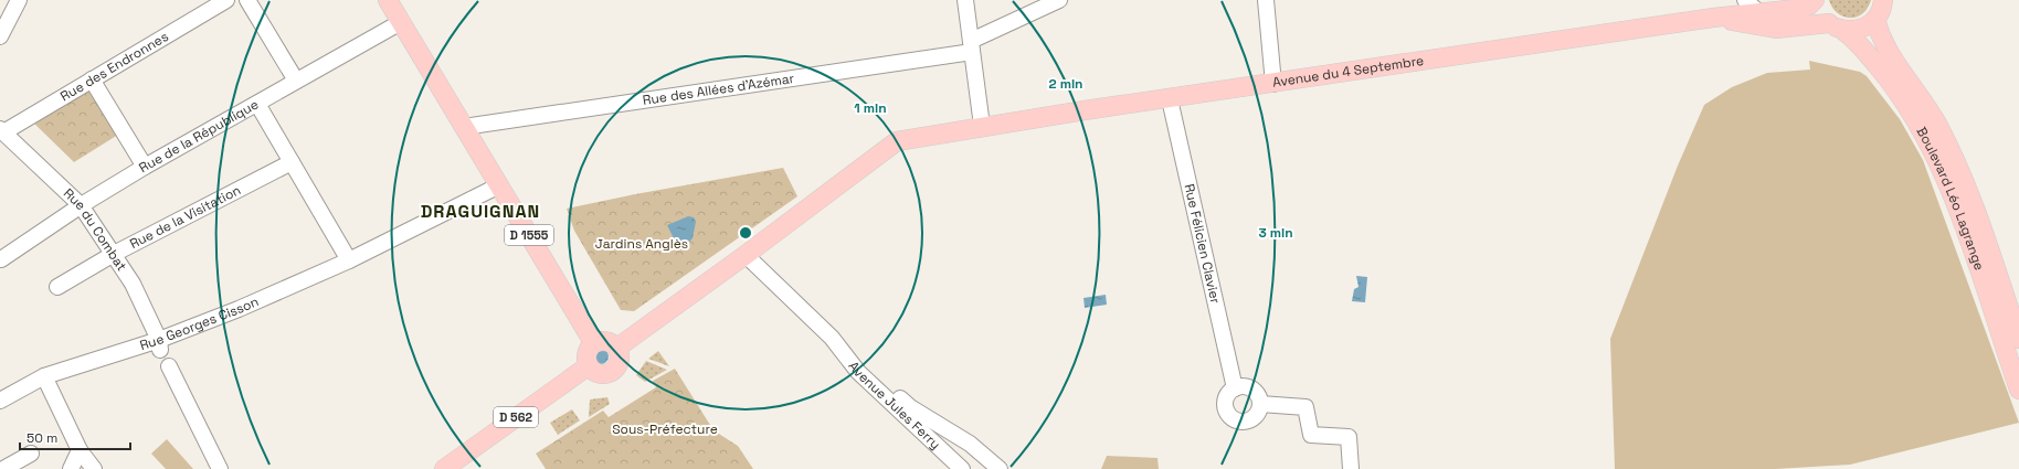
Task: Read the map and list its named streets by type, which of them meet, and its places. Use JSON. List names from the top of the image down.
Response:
{
  "streets": {
    "main road": [
      "Avenue du 4 Septembre",
      "Boulevard Léo Lagrange",
      "D 1555",
      "D 562"
    ],
    "street": [
      "Rue des Endronnes",
      "Rue des Allées d'Azémar",
      "Rue de la République",
      "Rue de la Visitation",
      "Rue du Combat",
      "Rue Félicien Clavier",
      "Rue Georges Cisson",
      "Avenue Jules Ferry"
    ]
  },
  "crossings": [
    ["Rue des Endronnes", "Rue du Combat"],
    ["Avenue du 4 Septembre", "D 1555"],
    ["Avenue du 4 Septembre", "Rue Félicien Clavier"],
    ["Avenue du 4 Septembre", "D 562"],
    ["Rue des Allées d'Azémar", "D 1555"],
    ["Rue de la République", "Rue du Combat"],
    ["Rue de la République", "D 1555"],
    ["Rue de la Visitation", "Rue du Combat"],
    ["Rue du Combat", "Rue Georges Cisson"],
    ["D 1555", "Rue Georges Cisson"],
    ["D 1555", "D 562"]
  ],
  "districts": ["DRAGUIGNAN"],
  "parks": ["Jardins Anglès", "Sous-Préfecture"],
  "scale_bar": "50 m",
  "rings": ["2 min", "1 min", "3 min"]
}
